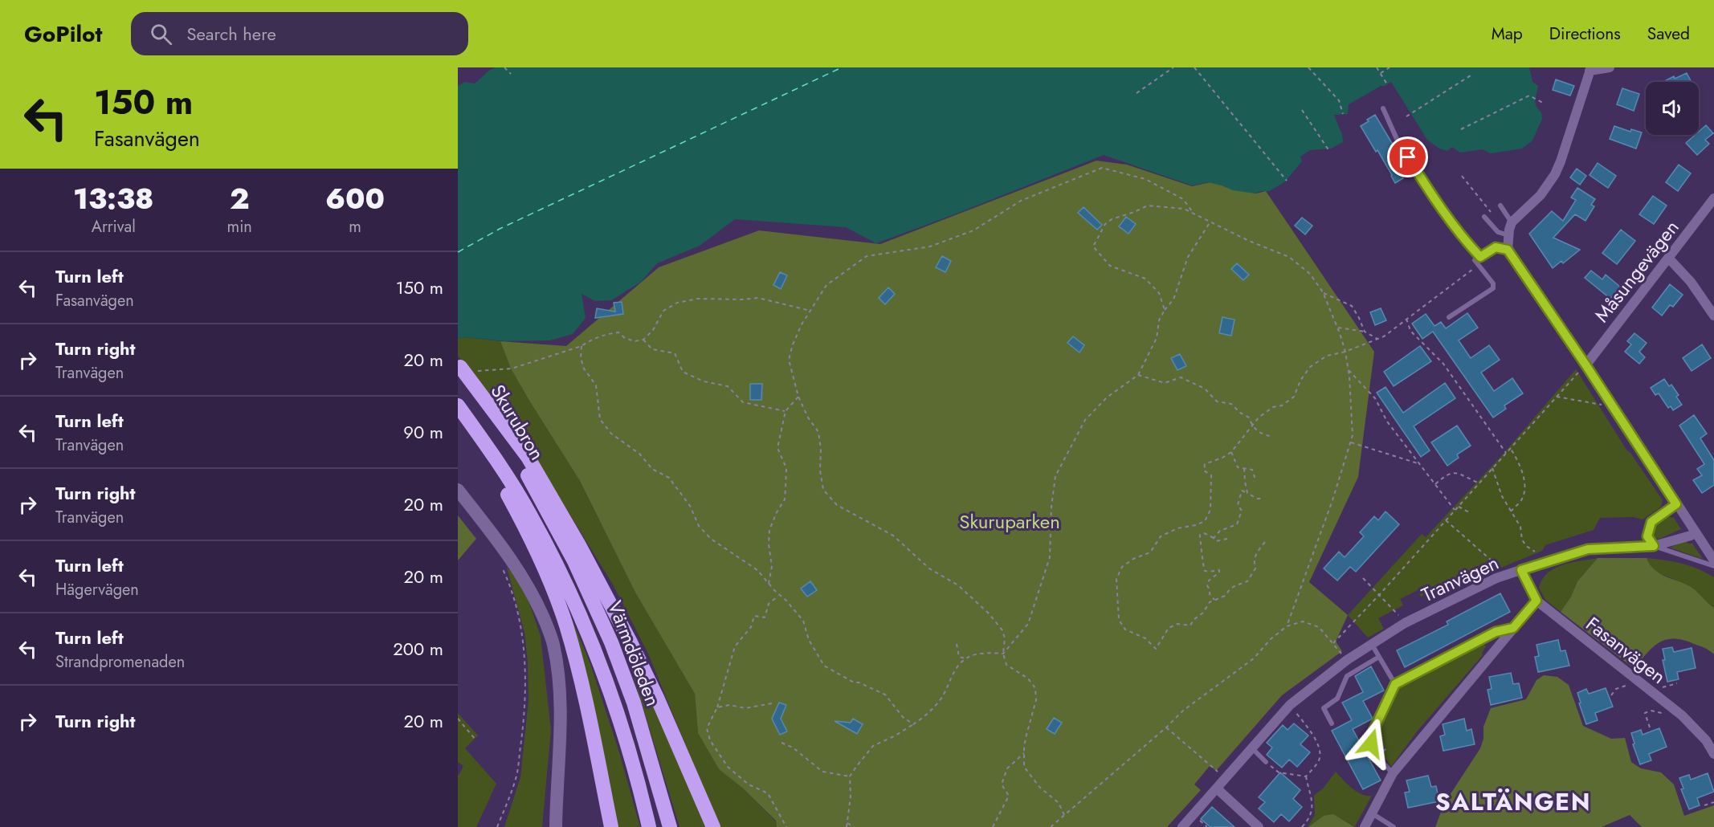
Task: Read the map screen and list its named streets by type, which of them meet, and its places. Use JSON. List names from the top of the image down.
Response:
{
  "streets": {
    "highway": ["Skurubron", "Värmdöleden"],
    "street": ["Måsungevägen", "Tranvägen", "Fasanvägen"]
  },
  "crossings": [
    ["Skurubron", "Värmdöleden"],
    ["Tranvägen", "Fasanvägen"]
  ],
  "districts": ["SALTÄNGEN"],
  "parks": ["Skuruparken"],
  "page": {
    "header": "GoPilot",
    "search": "Search here",
    "nav": ["Map", "Directions", "Saved"],
    "turn": ["150 m", "Fasanvägen"],
    "eta": [
      "13:38",
      "Arrival",
      "2",
      "min",
      "600",
      "m"
    ],
    "list": [
      {
        "name": "Turn left",
        "note": "Fasanvägen",
        "value": "150 m"
      },
      {
        "name": "Turn right",
        "note": "Tranvägen",
        "value": "20 m"
      },
      {
        "name": "Turn left",
        "note": "Tranvägen",
        "value": "90 m"
      },
      {
        "name": "Turn right",
        "note": "Tranvägen",
        "value": "20 m"
      },
      {
        "name": "Turn left",
        "note": "Hägervägen",
        "value": "20 m"
      },
      {
        "name": "Turn left",
        "note": "Strandpromenaden",
        "value": "200 m"
      },
      {
        "name": "Turn right",
        "value": "20 m"
      }
    ]
  }
}
